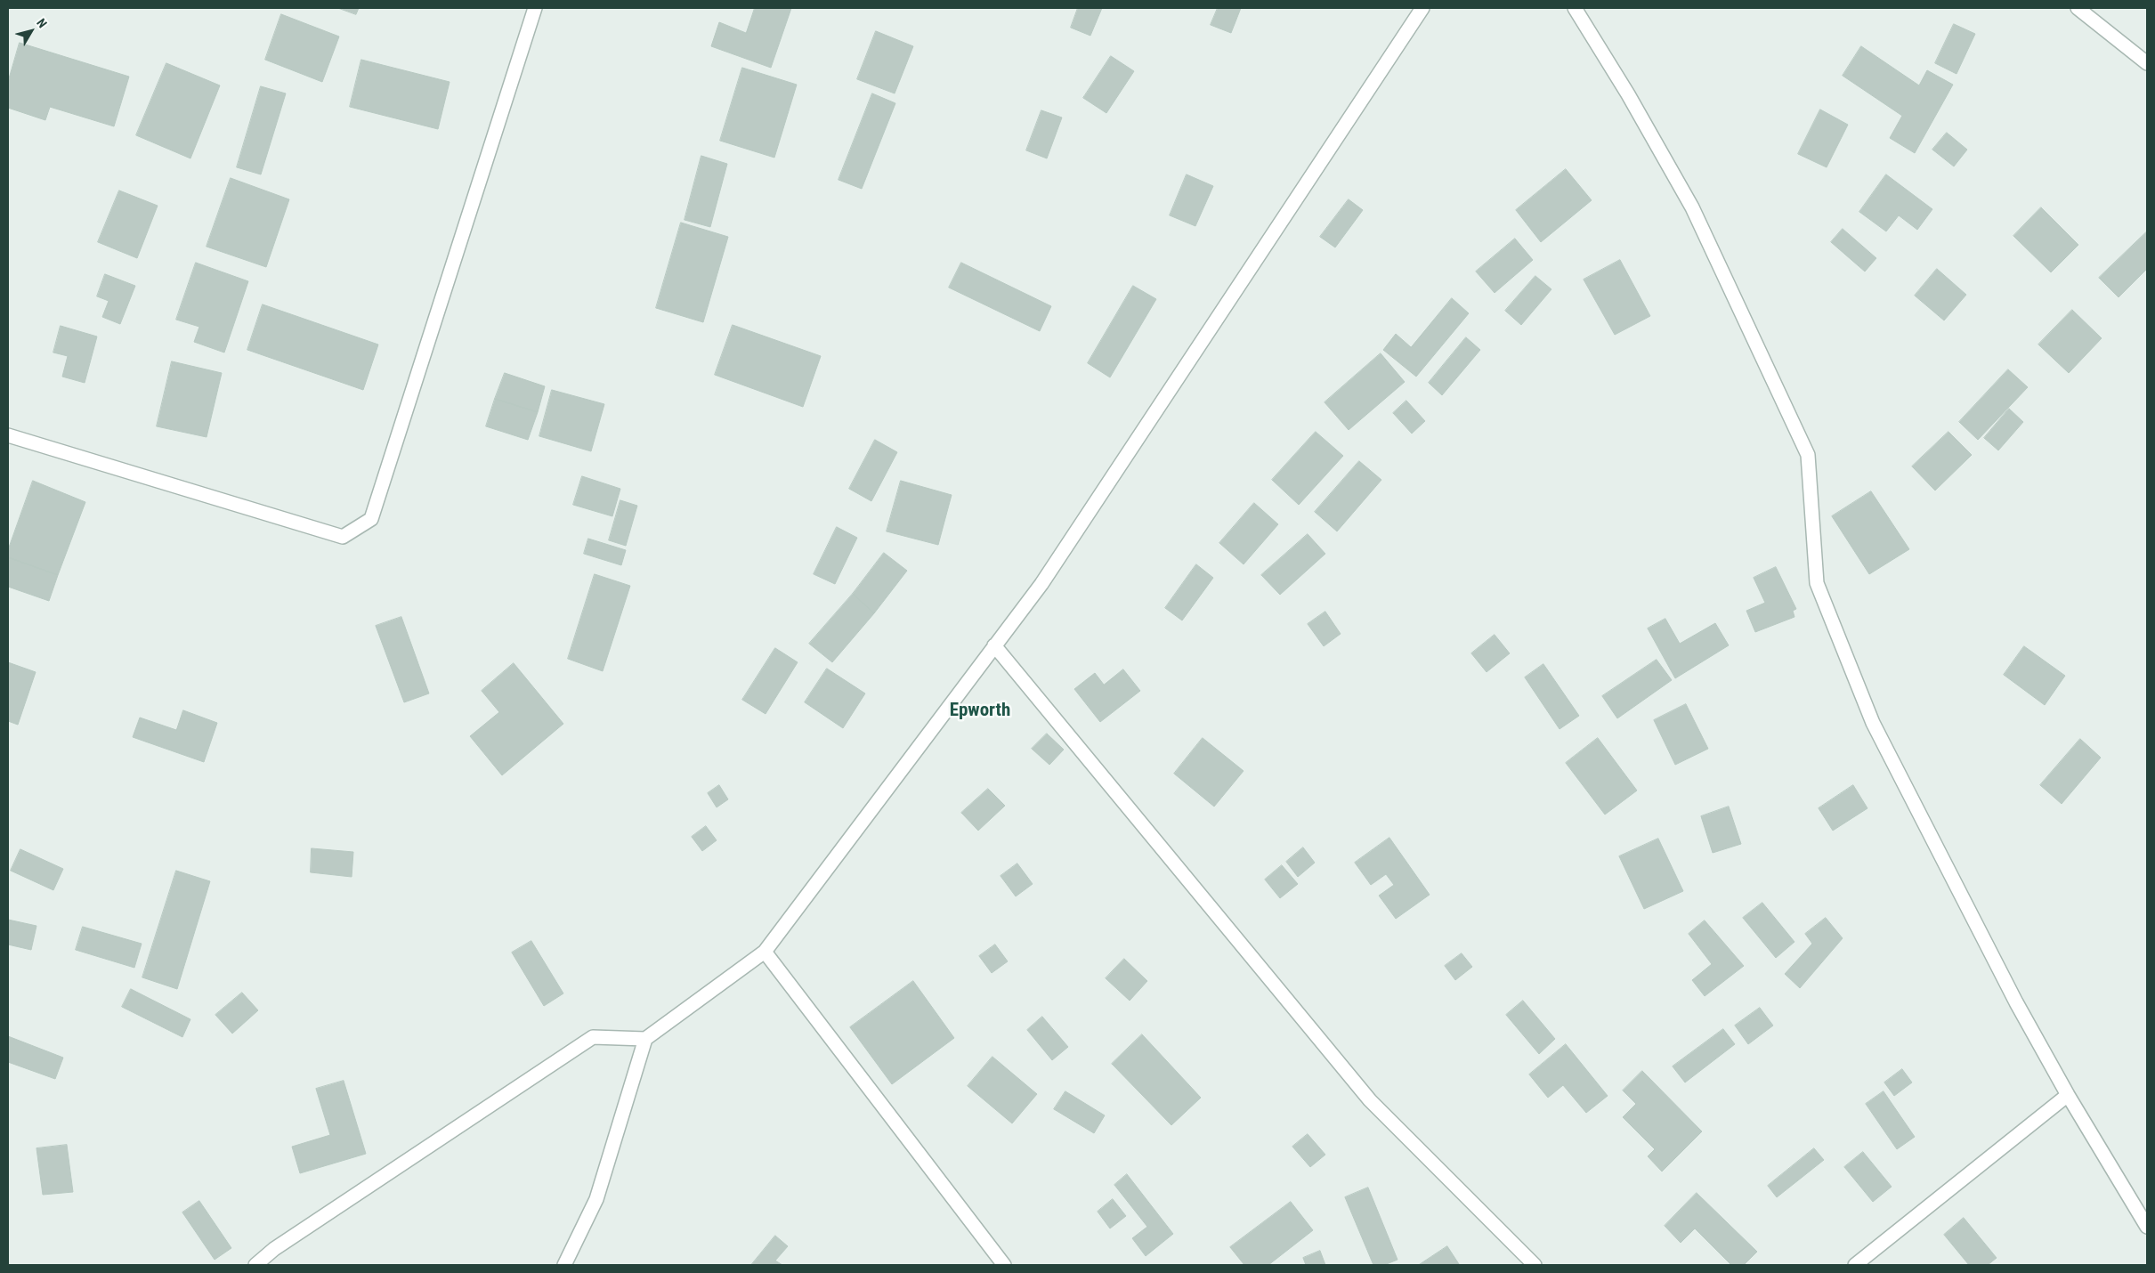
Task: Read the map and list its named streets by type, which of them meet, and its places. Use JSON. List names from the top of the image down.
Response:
{
  "districts": ["Epworth"],
  "north": "top right"
}
